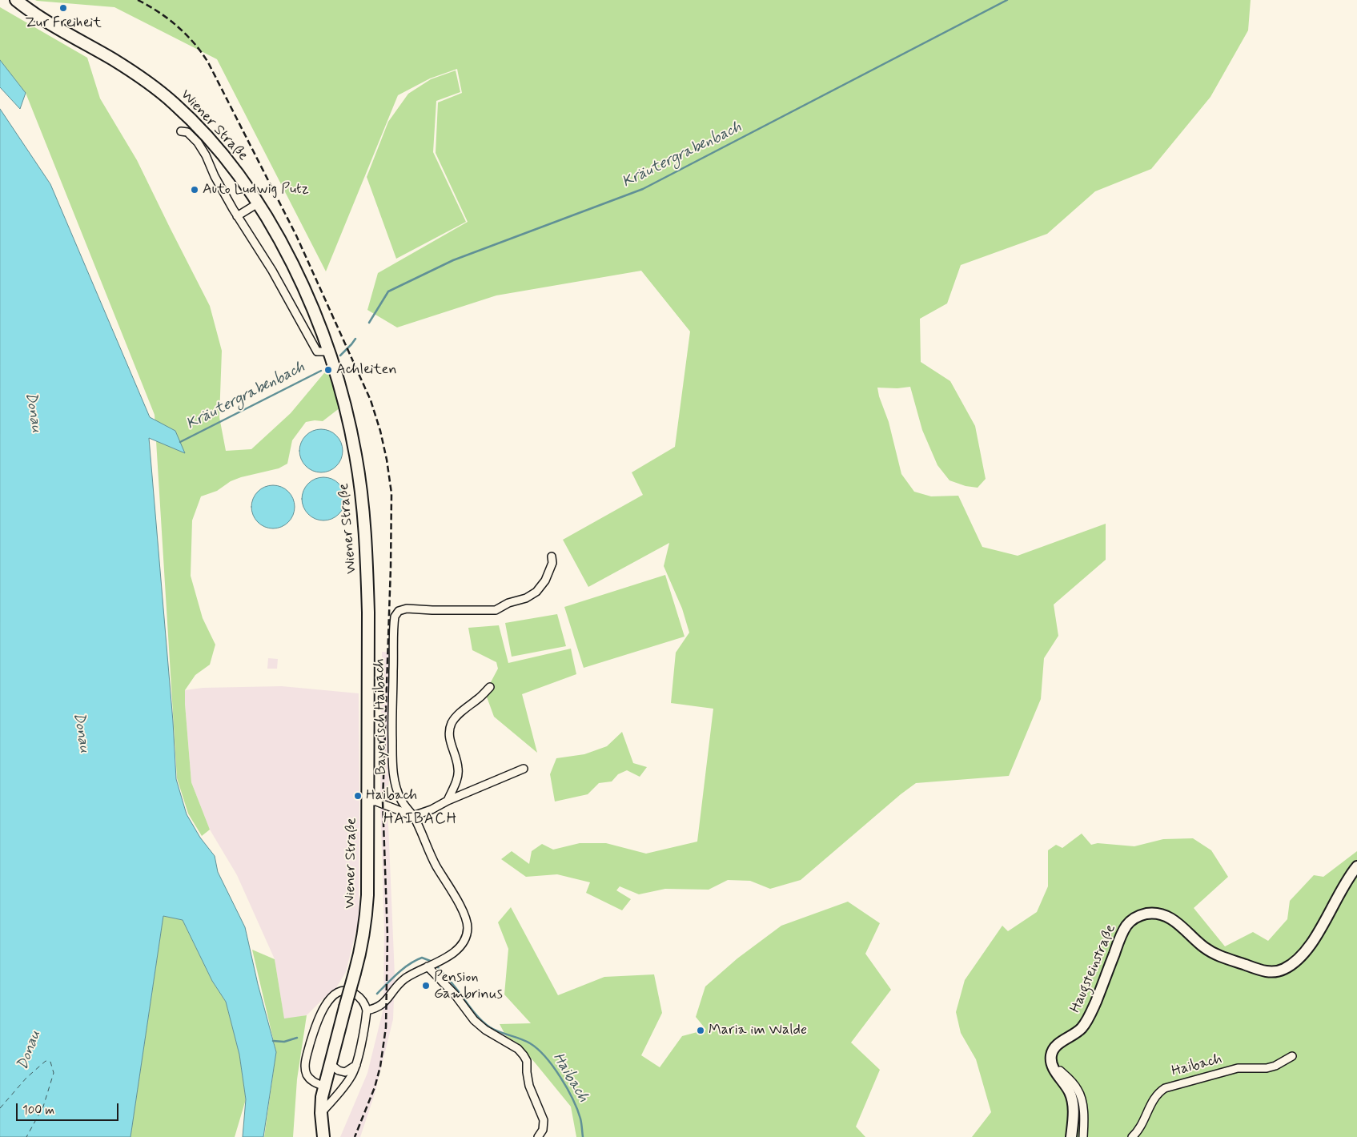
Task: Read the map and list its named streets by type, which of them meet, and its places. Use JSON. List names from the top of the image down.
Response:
{
  "streets": {
    "main road": ["Wiener Straße", "Haugsteinstraße"],
    "street": ["Bayerisch Haibach", "Haibach"]
  },
  "districts": ["HAIBACH"],
  "water": ["Kräutergrabenbach", "Donau", "Haibach"],
  "places": [
    "Zur Freiheit",
    "Auto Ludwig Putz",
    "Achleiten",
    "Haibach",
    "Pension Gambrinus",
    "Maria im Walde"
  ],
  "scale_bar": "100 m"
}
